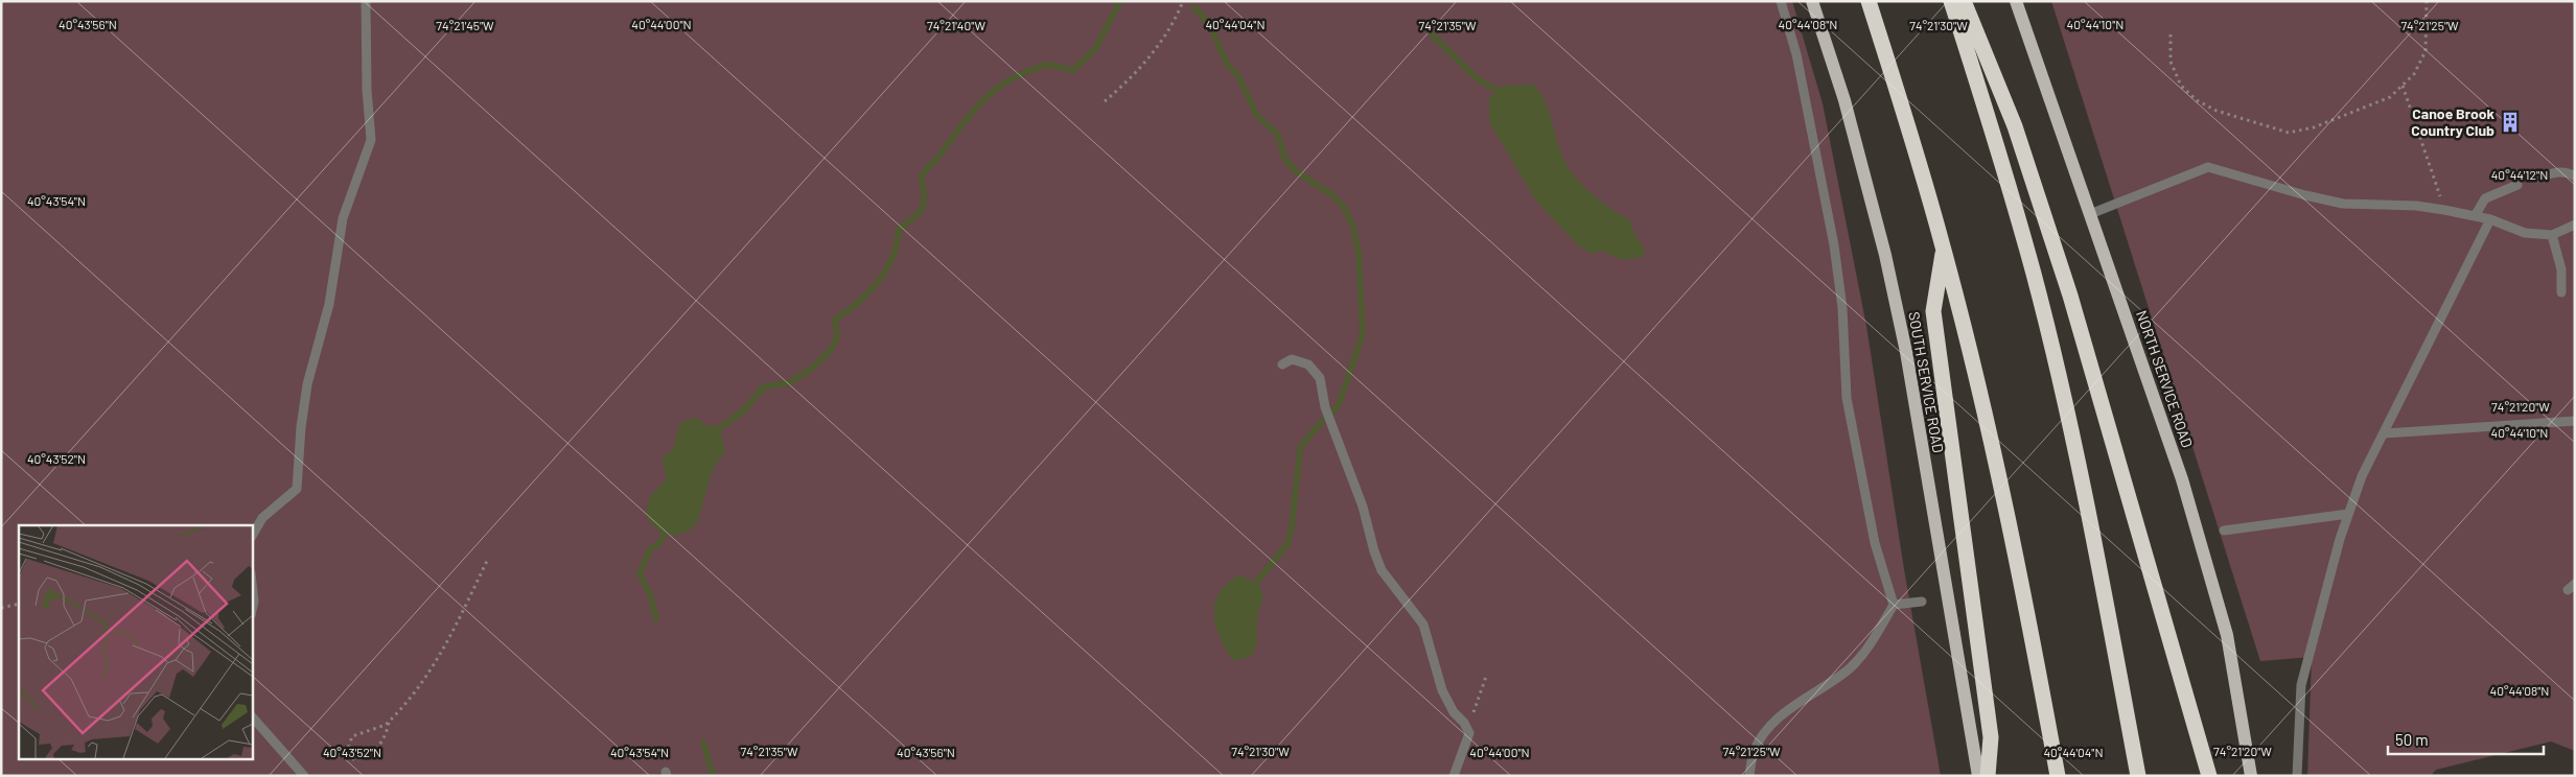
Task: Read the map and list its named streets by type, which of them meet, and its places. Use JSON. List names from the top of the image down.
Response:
{
  "streets": {
    "main road": ["NORTH SERVICE ROAD", "SOUTH SERVICE ROAD"]
  },
  "places": {
    "building": ["Canoe Brook Country Club"]
  },
  "scale_bar": "50 m",
  "coordinates": [
    "40°43'56\"N",
    "40°44'04\"N",
    "40°44'00\"N",
    "40°44'08\"N",
    "40°44'10\"N",
    "74°21'45\"W",
    "74°21'40\"W",
    "74°21'35\"W",
    "74°21'25\"W",
    "74°21'30\"W",
    "40°44'12\"N",
    "40°43'54\"N",
    "74°21'20\"W",
    "40°43'52\"N"
  ]
}
